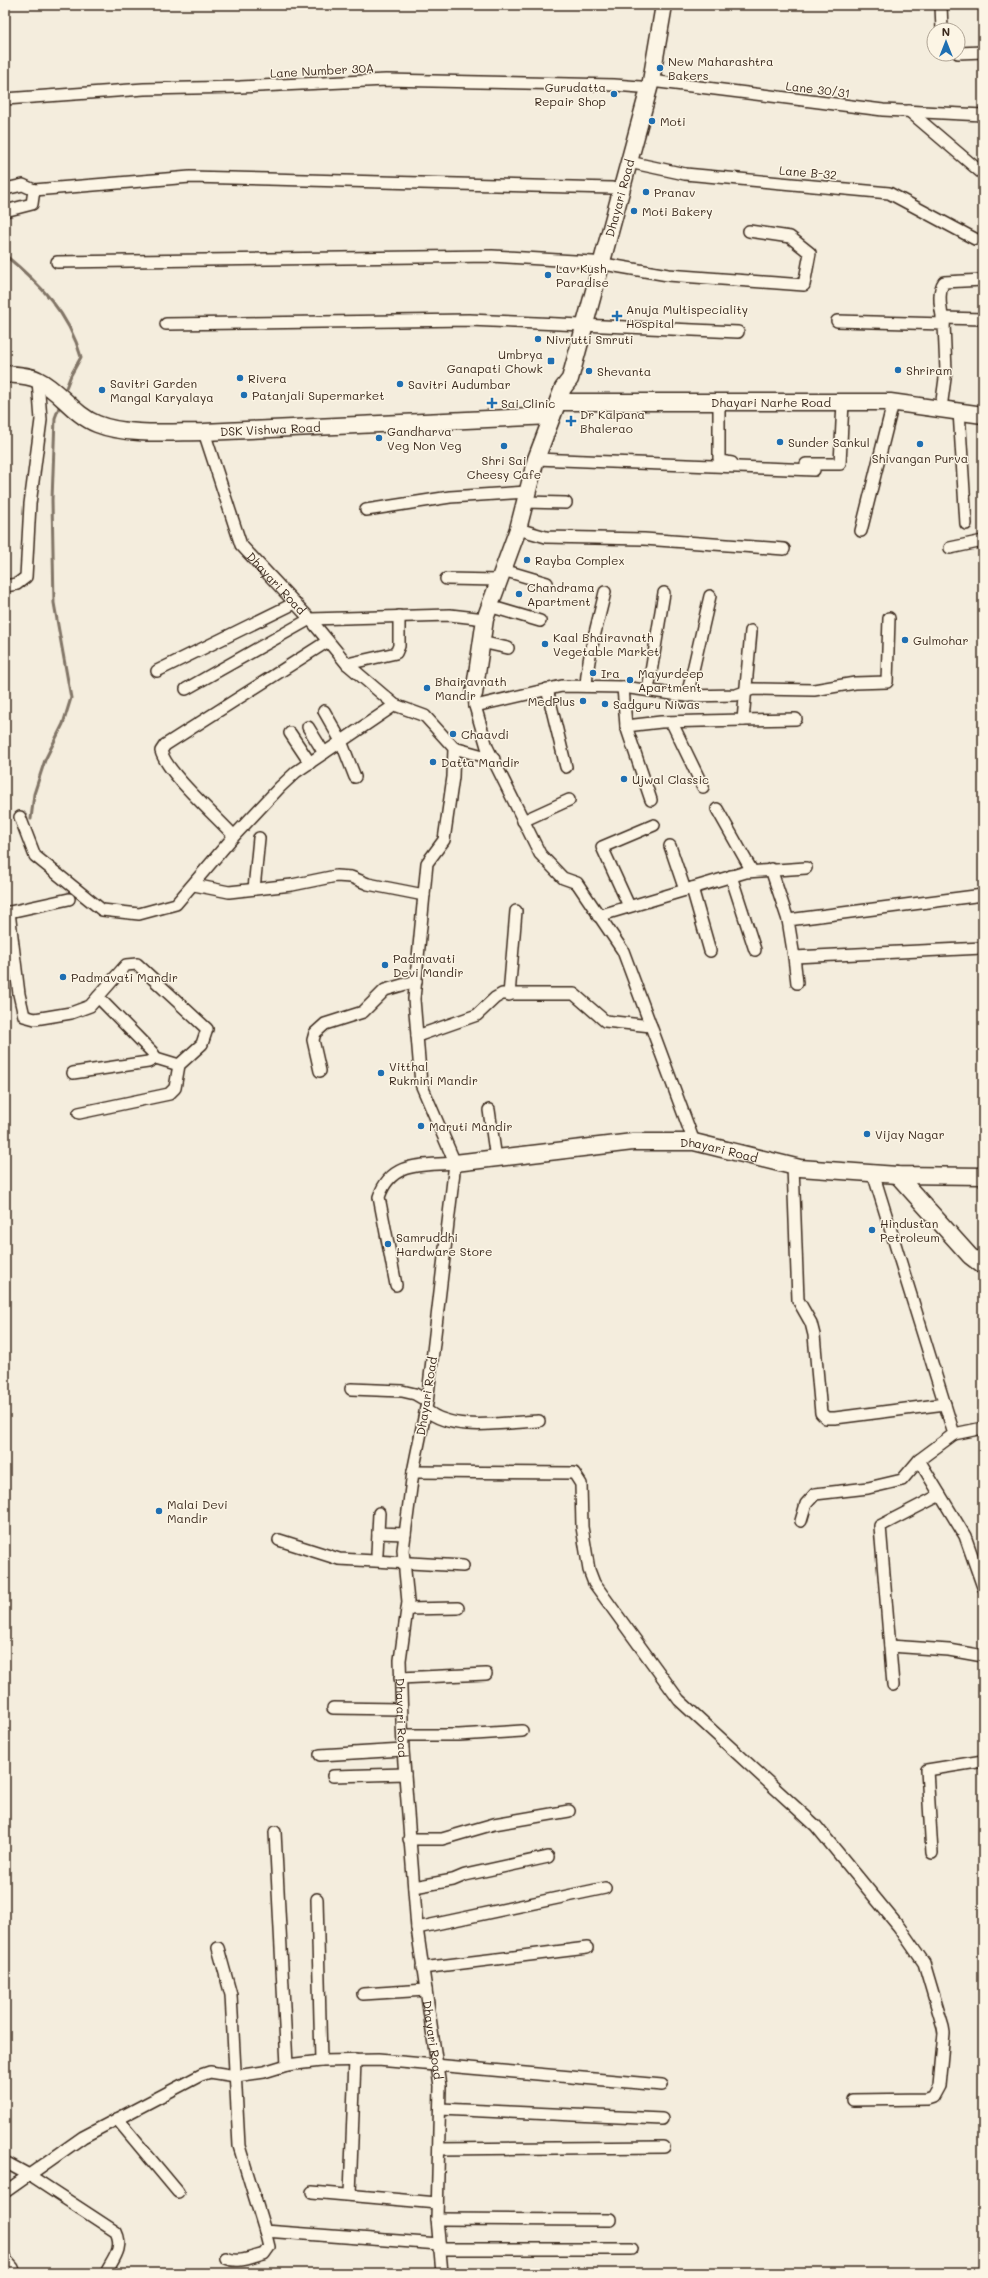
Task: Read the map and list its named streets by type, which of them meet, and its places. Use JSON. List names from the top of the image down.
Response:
{
  "streets": {
    "street": [
      "Lane Number 30A",
      "Lane 30/31",
      "Lane B-32",
      "Dhayari Road",
      "Dhayari Narhe Road",
      "DSK Vishwa Road"
    ]
  },
  "crossings": [
    ["Lane Number 30A", "Lane 30/31"],
    ["Lane Number 30A", "Dhayari Road"],
    ["Lane 30/31", "Dhayari Road"],
    ["Lane B-32", "Dhayari Road"],
    ["Dhayari Road", "Dhayari Narhe Road"],
    ["Dhayari Road", "DSK Vishwa Road"],
    ["Dhayari Narhe Road", "DSK Vishwa Road"]
  ],
  "places": {
    "other": [
      "New Maharashtra Bakers",
      "Gurudatta Repair Shop",
      "Moti",
      "Pranav",
      "Moti Bakery",
      "Lav Kush Paradise",
      "Nivrutti Smruti",
      "Shriram",
      "Shevanta",
      "Rivera",
      "Savitri Audumbar",
      "Savitri Garden Mangal Karyalaya",
      "Patanjali Supermarket",
      "Gandharva Veg Non Veg",
      "Sunder Sankul",
      "Shivangan Purva",
      "Shri Sai Cheesy Cafe",
      "Rayba Complex",
      "Chandrama Apartment",
      "Gulmohar",
      "Kaal Bhairavnath Vegetable Market",
      "Ira",
      "Mayurdeep Apartment",
      "Bhairavnath Mandir",
      "MedPlus",
      "Sadguru Niwas",
      "Chaavdi",
      "Datta Mandir",
      "Ujwal Classic",
      "Padmavati Devi Mandir",
      "Padmavati Mandir",
      "Vitthal Rukmini Mandir",
      "Maruti Mandir",
      "Vijay Nagar",
      "Hindustan Petroleum",
      "Samruddhi Hardware Store",
      "Malai Devi Mandir"
    ],
    "health": ["Anuja Multispeciality Hospital", "Sai Clinic", "Dr Kalpana Bhalerao"],
    "transit": ["Umbrya Ganapati Chowk"]
  },
  "north": "top"
}
